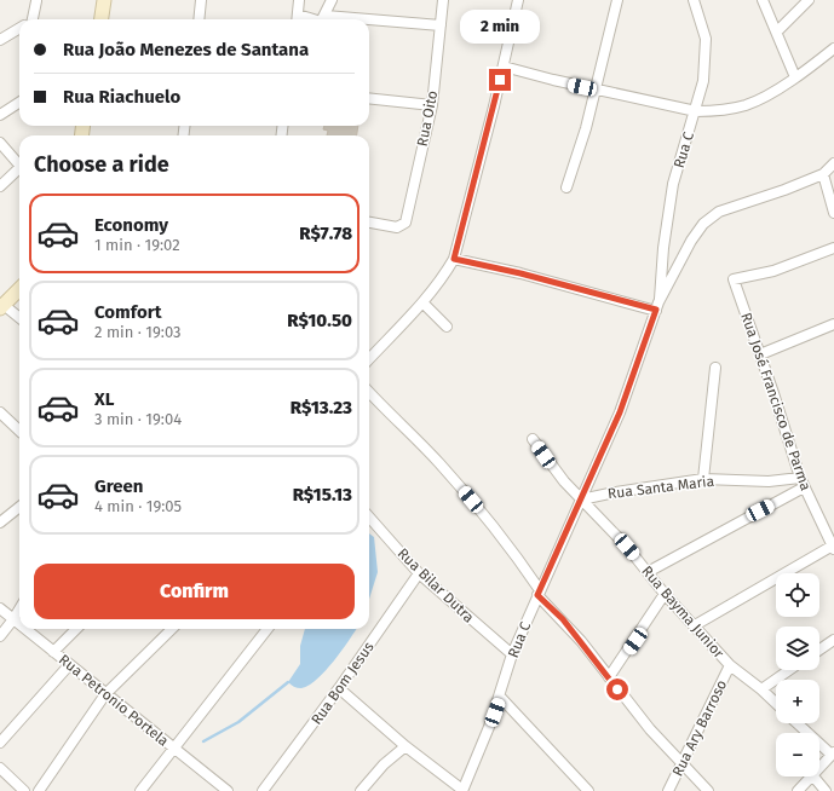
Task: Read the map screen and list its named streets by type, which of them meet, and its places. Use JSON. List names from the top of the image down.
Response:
{
  "streets": {
    "street": [
      "Rua Oito",
      "Rua C",
      "Rua José Francisco de Parma",
      "Rua Santa Maria",
      "Rua Bilar Dutra",
      "Rua Bayma Junior",
      "Rua Bom Jesus",
      "Rua Petronio Portela",
      "Rua Ary Barroso"
    ]
  },
  "crossings": [
    ["Rua C", "Rua Santa Maria"],
    ["Rua C", "Rua Bilar Dutra"],
    ["Rua C", "Rua Bayma Junior"],
    ["Rua José Francisco de Parma", "Rua Santa Maria"],
    ["Rua Santa Maria", "Rua Bayma Junior"],
    ["Rua Bilar Dutra", "Rua Bom Jesus"],
    ["Rua Bayma Junior", "Rua Ary Barroso"]
  ],
  "page": {
    "bubble": "2 min",
    "banner": ["Rua João Menezes de Santana", "Rua Riachuelo"],
    "heading": "Choose a ride",
    "list": [
      {
        "name": "Economy",
        "note": "1 min · 19:02",
        "value": "R$7.78"
      },
      {
        "name": "Comfort",
        "note": "2 min · 19:03",
        "value": "R$10.50"
      },
      {
        "name": "XL",
        "note": "3 min · 19:04",
        "value": "R$13.23"
      },
      {
        "name": "Green",
        "note": "4 min · 19:05",
        "value": "R$15.13"
      }
    ],
    "buttons": "Confirm",
    "map_buttons": ["+", "−"]
  }
}
